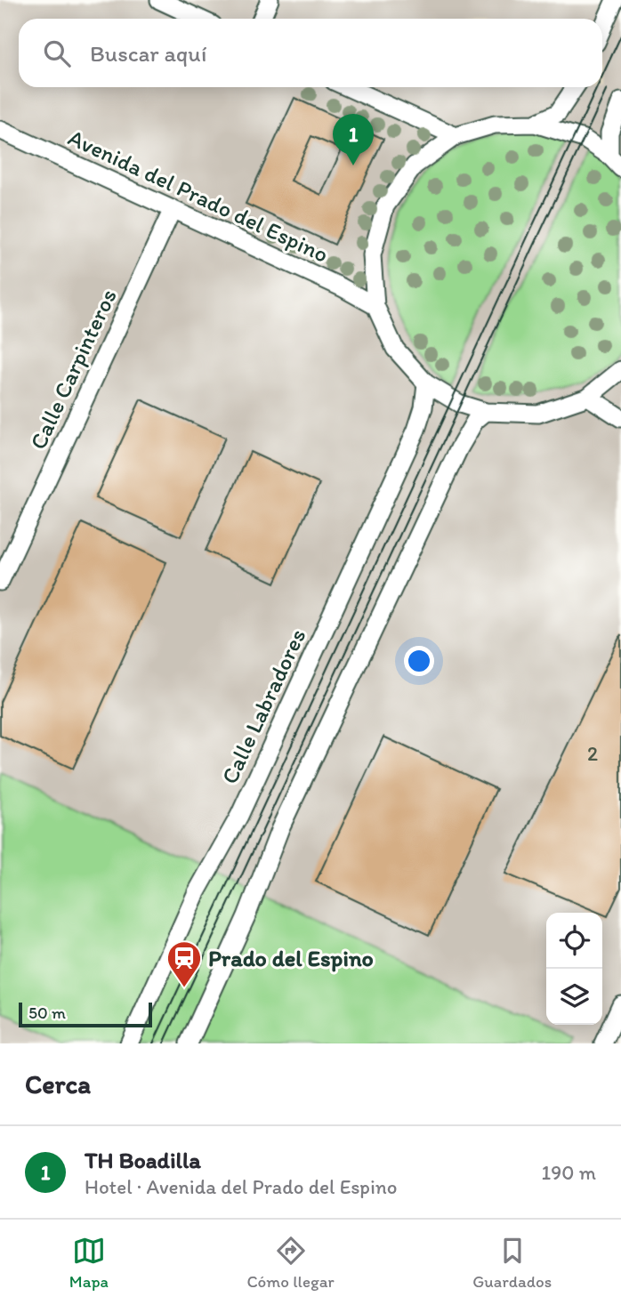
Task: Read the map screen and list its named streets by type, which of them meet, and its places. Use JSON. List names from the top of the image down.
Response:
{
  "streets": {
    "street": ["Avenida del Prado del Espino", "Calle Carpinteros", "Calle Labradores"]
  },
  "crossings": [
    ["Avenida del Prado del Espino", "Calle Carpinteros"]
  ],
  "places": {
    "station": ["Prado del Espino"]
  },
  "house_numbers": ["2"],
  "scale_bar": "50 m",
  "page": {
    "search": "Buscar aquí",
    "pins": "1",
    "scale": "50 m",
    "heading": "Cerca",
    "list": [
      {
        "mark": "1",
        "name": "TH Boadilla",
        "note": "Hotel · Avenida del Prado del Espino",
        "value": "190 m"
      }
    ],
    "nav": ["Mapa", "Cómo llegar", "Guardados"]
  }
}
